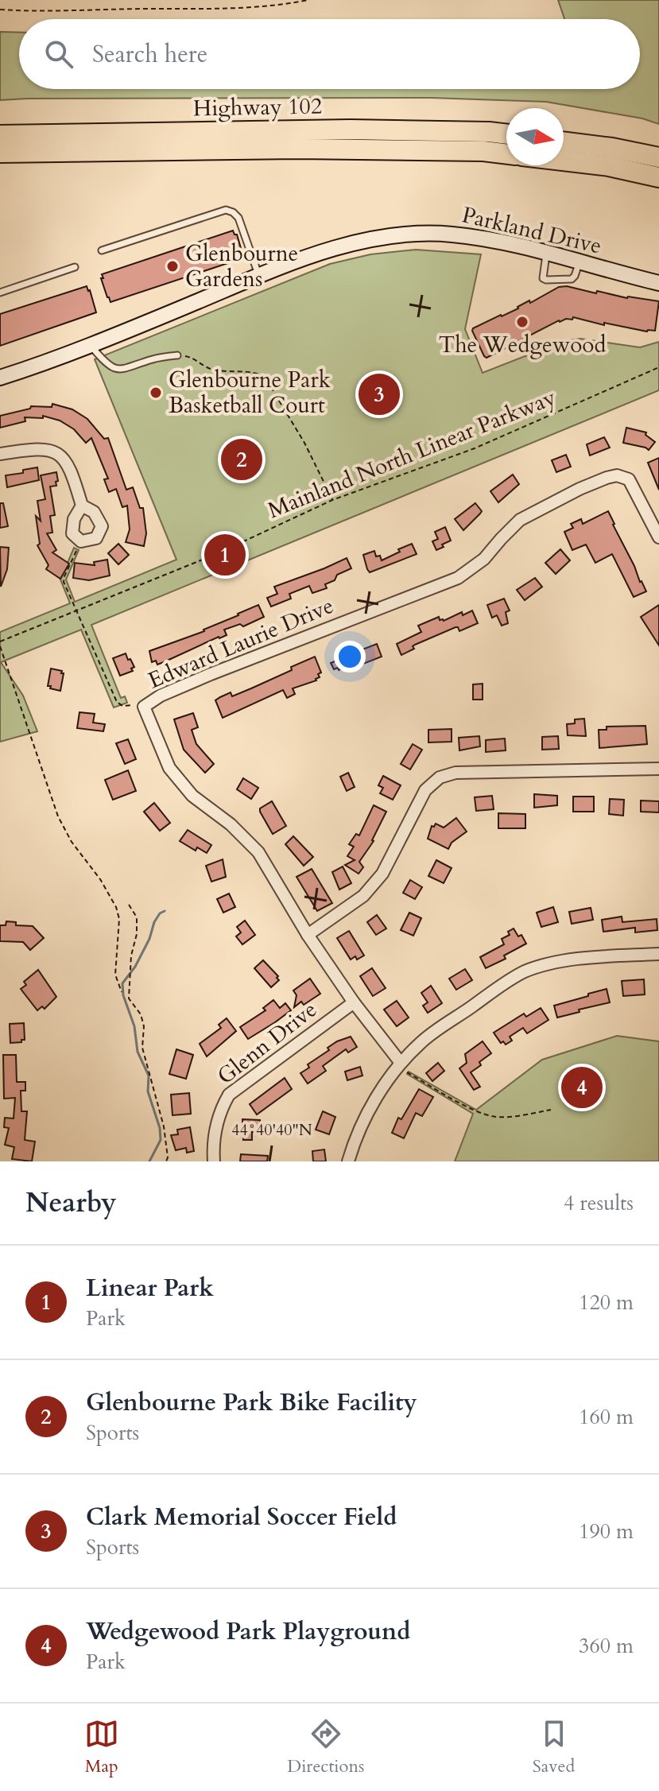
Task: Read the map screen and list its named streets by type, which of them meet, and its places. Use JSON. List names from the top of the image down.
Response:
{
  "streets": {
    "highway": ["Highway 102"],
    "street": ["Parkland Drive", "Edward Laurie Drive", "Glenn Drive"],
    "path": ["Mainland North Linear Parkway"]
  },
  "places": ["Glenbourne Gardens", "The Wedgewood", "Glenbourne Park Basketball Court"],
  "north": "right",
  "page": {
    "search": "Search here",
    "pins": [
      "3",
      "2",
      "1",
      "4"
    ],
    "heading": ["Nearby", "4 results"],
    "list": [
      {
        "mark": "1",
        "name": "Linear Park",
        "note": "Park",
        "value": "120 m"
      },
      {
        "mark": "2",
        "name": "Glenbourne Park Bike Facility",
        "note": "Sports",
        "value": "160 m"
      },
      {
        "mark": "3",
        "name": "Clark Memorial Soccer Field",
        "note": "Sports",
        "value": "190 m"
      },
      {
        "mark": "4",
        "name": "Wedgewood Park Playground",
        "note": "Park",
        "value": "360 m"
      }
    ],
    "nav": ["Map", "Directions", "Saved"]
  },
  "coordinates": ["44°40'40\"N"]
}
